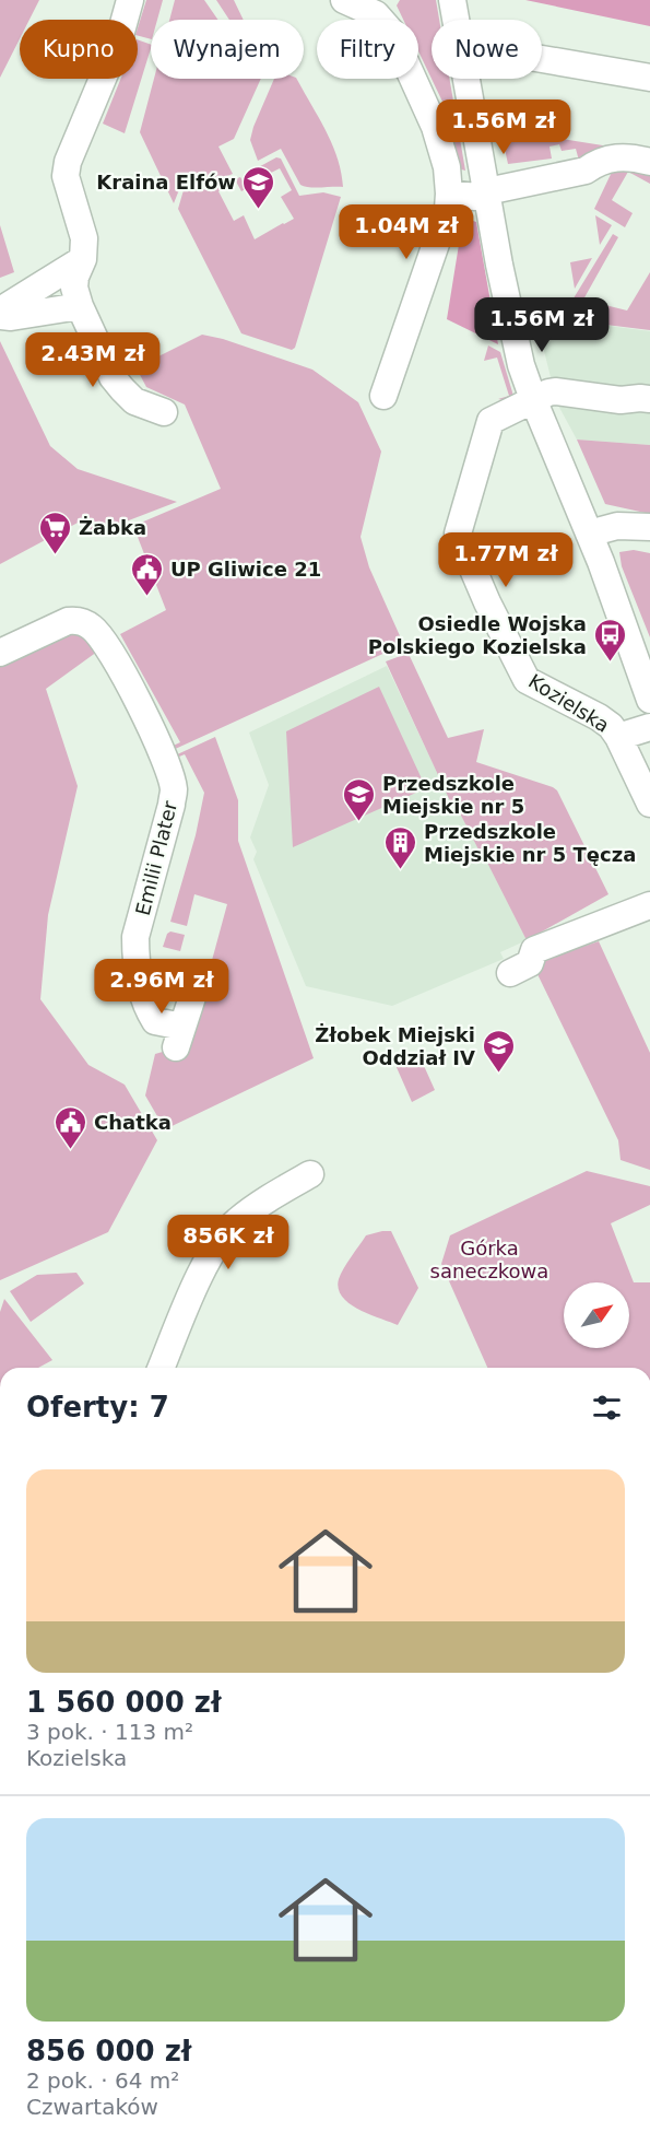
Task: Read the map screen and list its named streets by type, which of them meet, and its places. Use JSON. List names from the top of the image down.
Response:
{
  "streets": {
    "street": ["Kozielska", "Emilii Plater"]
  },
  "parks": ["Górka saneczkowa"],
  "places": {
    "school or university": ["Kraina Elfów", "Przedszkole Miejskie nr 5", "Żłobek Miejski Oddział IV"],
    "supermarket": ["Żabka"],
    "public building": ["UP Gliwice 21", "Chatka"],
    "bus stop": ["Osiedle Wojska Polskiego Kozielska"],
    "building": ["Przedszkole Miejskie nr 5 Tęcza"]
  },
  "north": "top right",
  "page": {
    "chip": [
      "Kupno",
      "Wynajem",
      "Filtry",
      "Nowe"
    ],
    "price": [
      "1.56M zł",
      "1.04M zł",
      "1.56M zł",
      "2.43M zł",
      "1.77M zł",
      "2.96M zł",
      "856K zł"
    ],
    "heading": "Oferty: 7",
    "list": [
      {
        "name": "1 560 000 zł",
        "note": "3 pok. · 113 m² · Kozielska"
      },
      {
        "name": "856 000 zł",
        "note": "2 pok. · 64 m² · Czwartaków"
      }
    ]
  }
}
